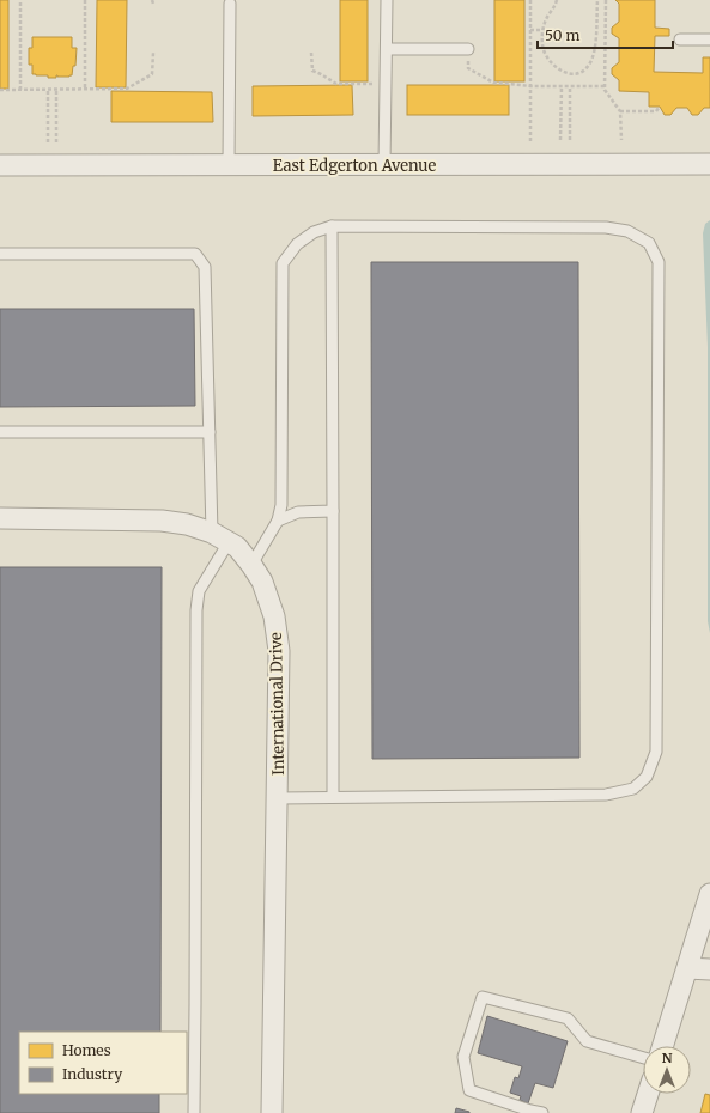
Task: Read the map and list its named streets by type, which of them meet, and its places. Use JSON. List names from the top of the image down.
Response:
{
  "streets": {
    "street": ["East Edgerton Avenue", "International Drive"]
  },
  "legend": ["Homes", "Industry"],
  "scale_bar": "50 m",
  "north": "top"
}
